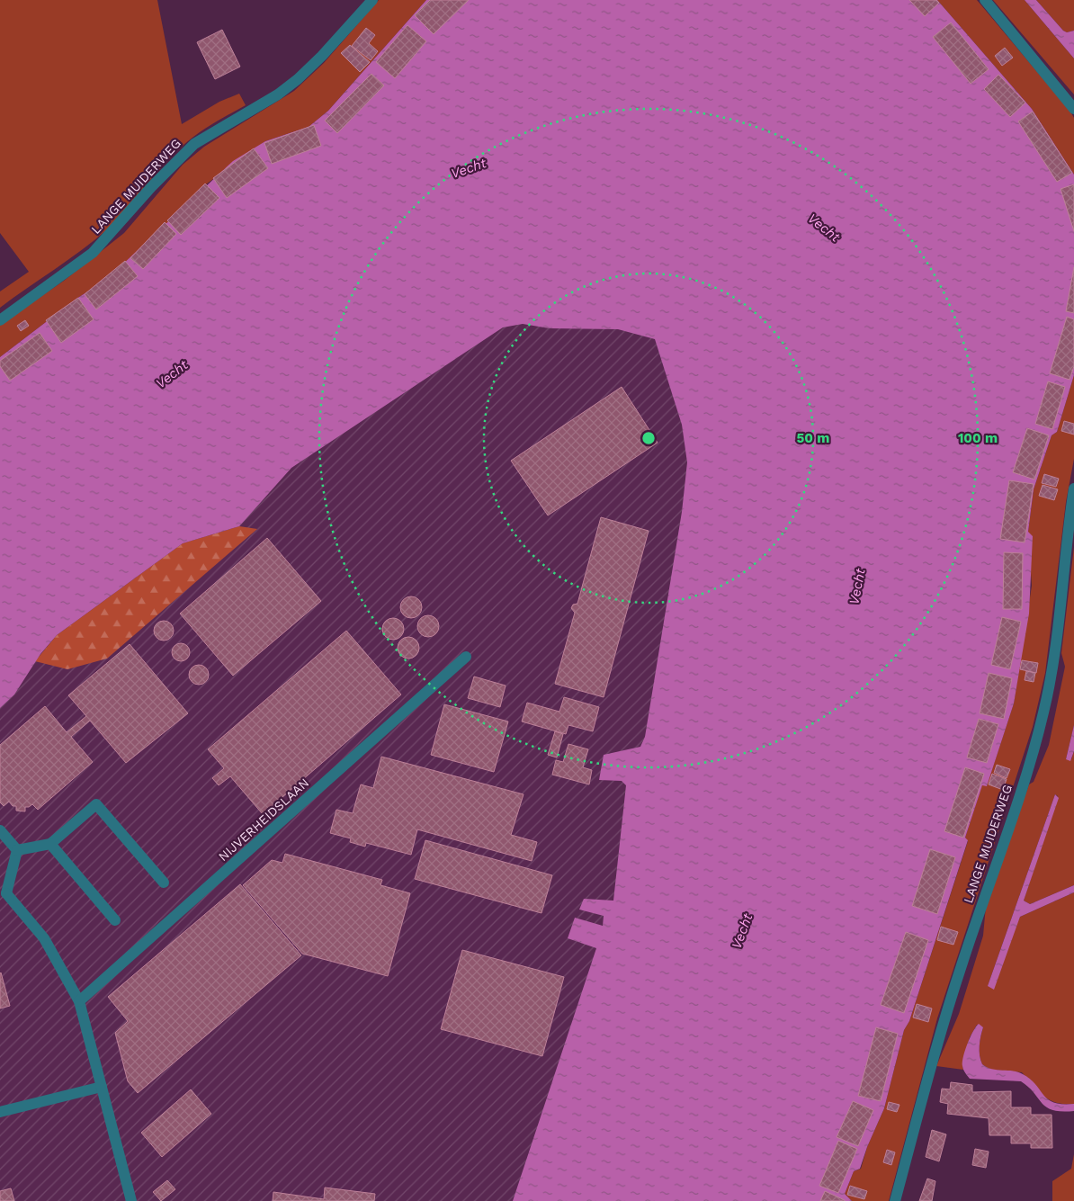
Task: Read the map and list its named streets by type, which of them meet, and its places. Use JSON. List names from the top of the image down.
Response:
{
  "streets": {
    "street": ["LANGE MUIDERWEG", "NIJVERHEIDSLAAN"]
  },
  "water": ["Vecht"],
  "rings": ["50 m", "100 m"]
}
